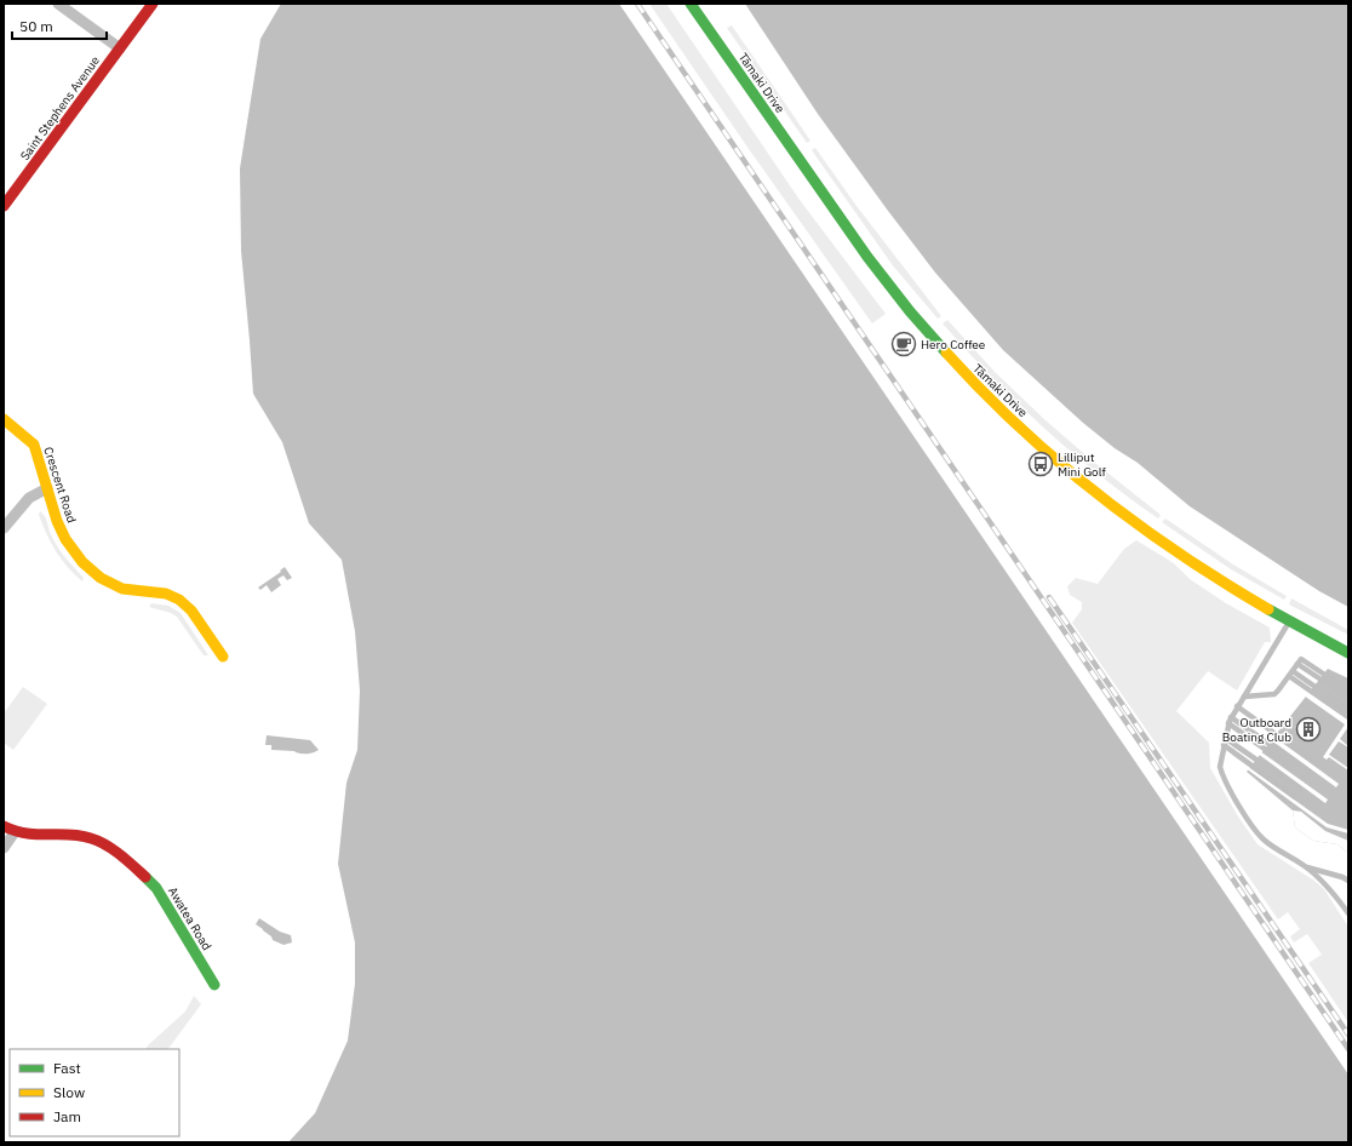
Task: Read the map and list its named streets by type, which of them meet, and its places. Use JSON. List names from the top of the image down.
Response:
{
  "streets": {
    "main road": [
      "Tāmaki Drive",
      "Saint Stephens Avenue",
      "Crescent Road",
      "Awatea Road"
    ]
  },
  "places": {
    "cafe": ["Hero Coffee"],
    "bus stop": ["Lilliput Mini Golf"],
    "building": ["Outboard Boating Club"]
  },
  "legend": ["Fast", "Slow", "Jam"],
  "scale_bar": "50 m"
}
